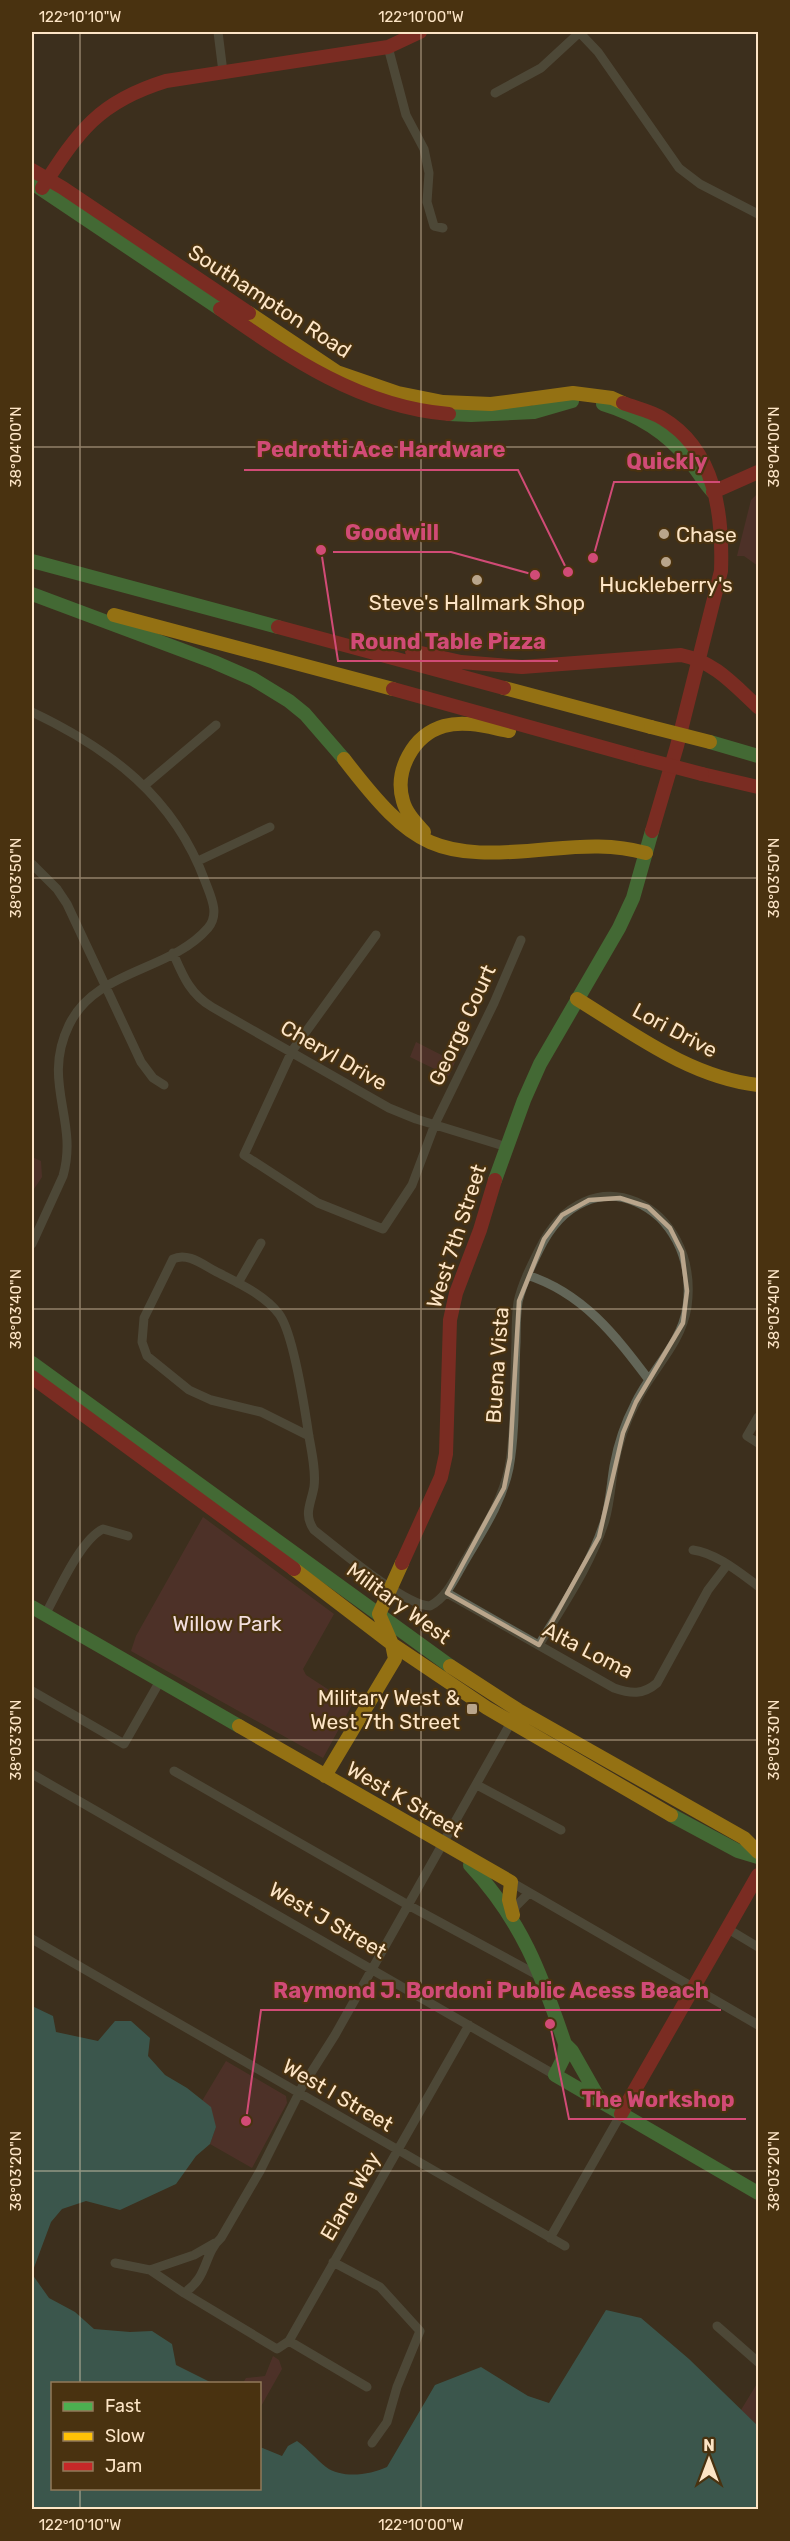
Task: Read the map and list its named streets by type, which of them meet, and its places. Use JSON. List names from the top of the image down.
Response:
{
  "streets": {
    "main road": [
      "Southampton Road",
      "Lori Drive",
      "West 7th Street",
      "Military West",
      "West K Street",
      "West J Street"
    ],
    "street": [
      "George Court",
      "Cheryl Drive",
      "Buena Vista",
      "Alta Loma",
      "West I Street",
      "Elane Way"
    ]
  },
  "crossings": [
    ["Southampton Road", "West 7th Street"],
    ["George Court", "Cheryl Drive"],
    ["Lori Drive", "West 7th Street"],
    ["Cheryl Drive", "West 7th Street"],
    ["West 7th Street", "Military West"],
    ["Buena Vista", "Alta Loma"],
    ["West J Street", "Elane Way"],
    ["West I Street", "Elane Way"]
  ],
  "parks": ["Willow Park"],
  "places": {
    "other": [
      "Chase",
      "Round Table Pizza",
      "Quickly",
      "Huckleberry's",
      "Pedrotti Ace Hardware",
      "Goodwill",
      "Steve's Hallmark Shop",
      "The Workshop",
      "Raymond J. Bordoni Public Acess Beach"
    ],
    "transit": ["Military West & West 7th Street"]
  },
  "legend": ["Fast", "Slow", "Jam"],
  "north": "top",
  "coordinates": [
    "122°10'10\"W",
    "122°10'00\"W",
    "38°04'00\"N",
    "38°03'50\"N",
    "38°03'40\"N",
    "38°03'30\"N",
    "38°03'20\"N"
  ]
}
